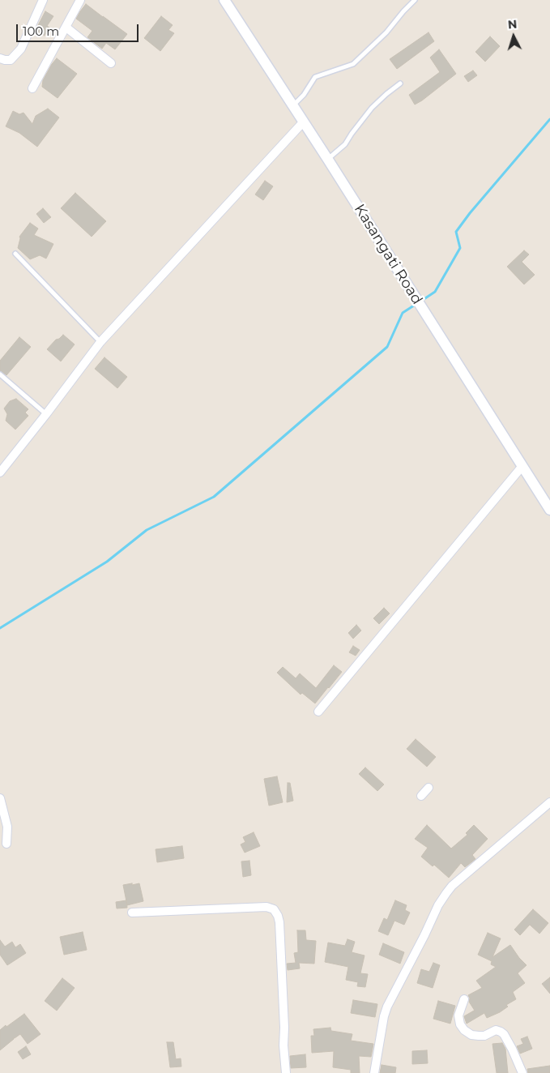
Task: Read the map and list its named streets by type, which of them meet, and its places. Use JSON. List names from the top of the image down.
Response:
{
  "streets": {
    "street": ["Kasangati Road"]
  },
  "scale_bar": "100 m",
  "north": "top"
}
